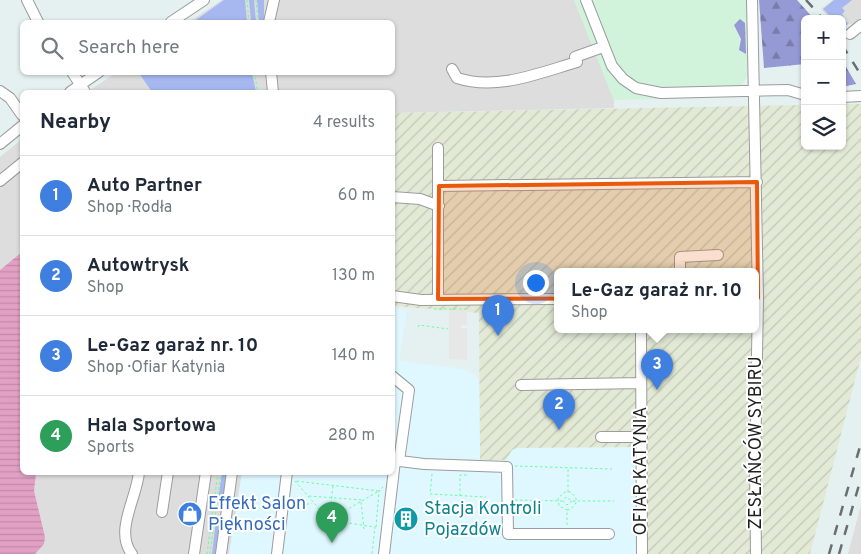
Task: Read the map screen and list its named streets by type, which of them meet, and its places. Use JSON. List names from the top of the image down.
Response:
{
  "streets": {
    "street": ["ZESŁAŃCÓW SYBIRU", "OFIAR KATYNIA"]
  },
  "places": {
    "shop": ["Effekt Salon Piękności"],
    "building": ["Stacja Kontroli Pojazdów"]
  },
  "page": {
    "map_buttons": ["+", "−"],
    "search": "Search here",
    "heading": ["Nearby", "4 results"],
    "list": [
      {
        "mark": "1",
        "name": "Auto Partner",
        "note": "Shop · Rodła",
        "value": "60 m"
      },
      {
        "mark": "2",
        "name": "Autowtrysk",
        "note": "Shop",
        "value": "130 m"
      },
      {
        "mark": "3",
        "name": "Le-Gaz garaż nr. 10",
        "note": "Shop · Ofiar Katynia",
        "value": "140 m"
      },
      {
        "mark": "4",
        "name": "Hala Sportowa",
        "note": "Sports",
        "value": "280 m"
      }
    ],
    "popup": ["Le-Gaz garaż nr. 10", "Shop"],
    "pins": [
      "1",
      "3",
      "2",
      "4"
    ]
  }
}
